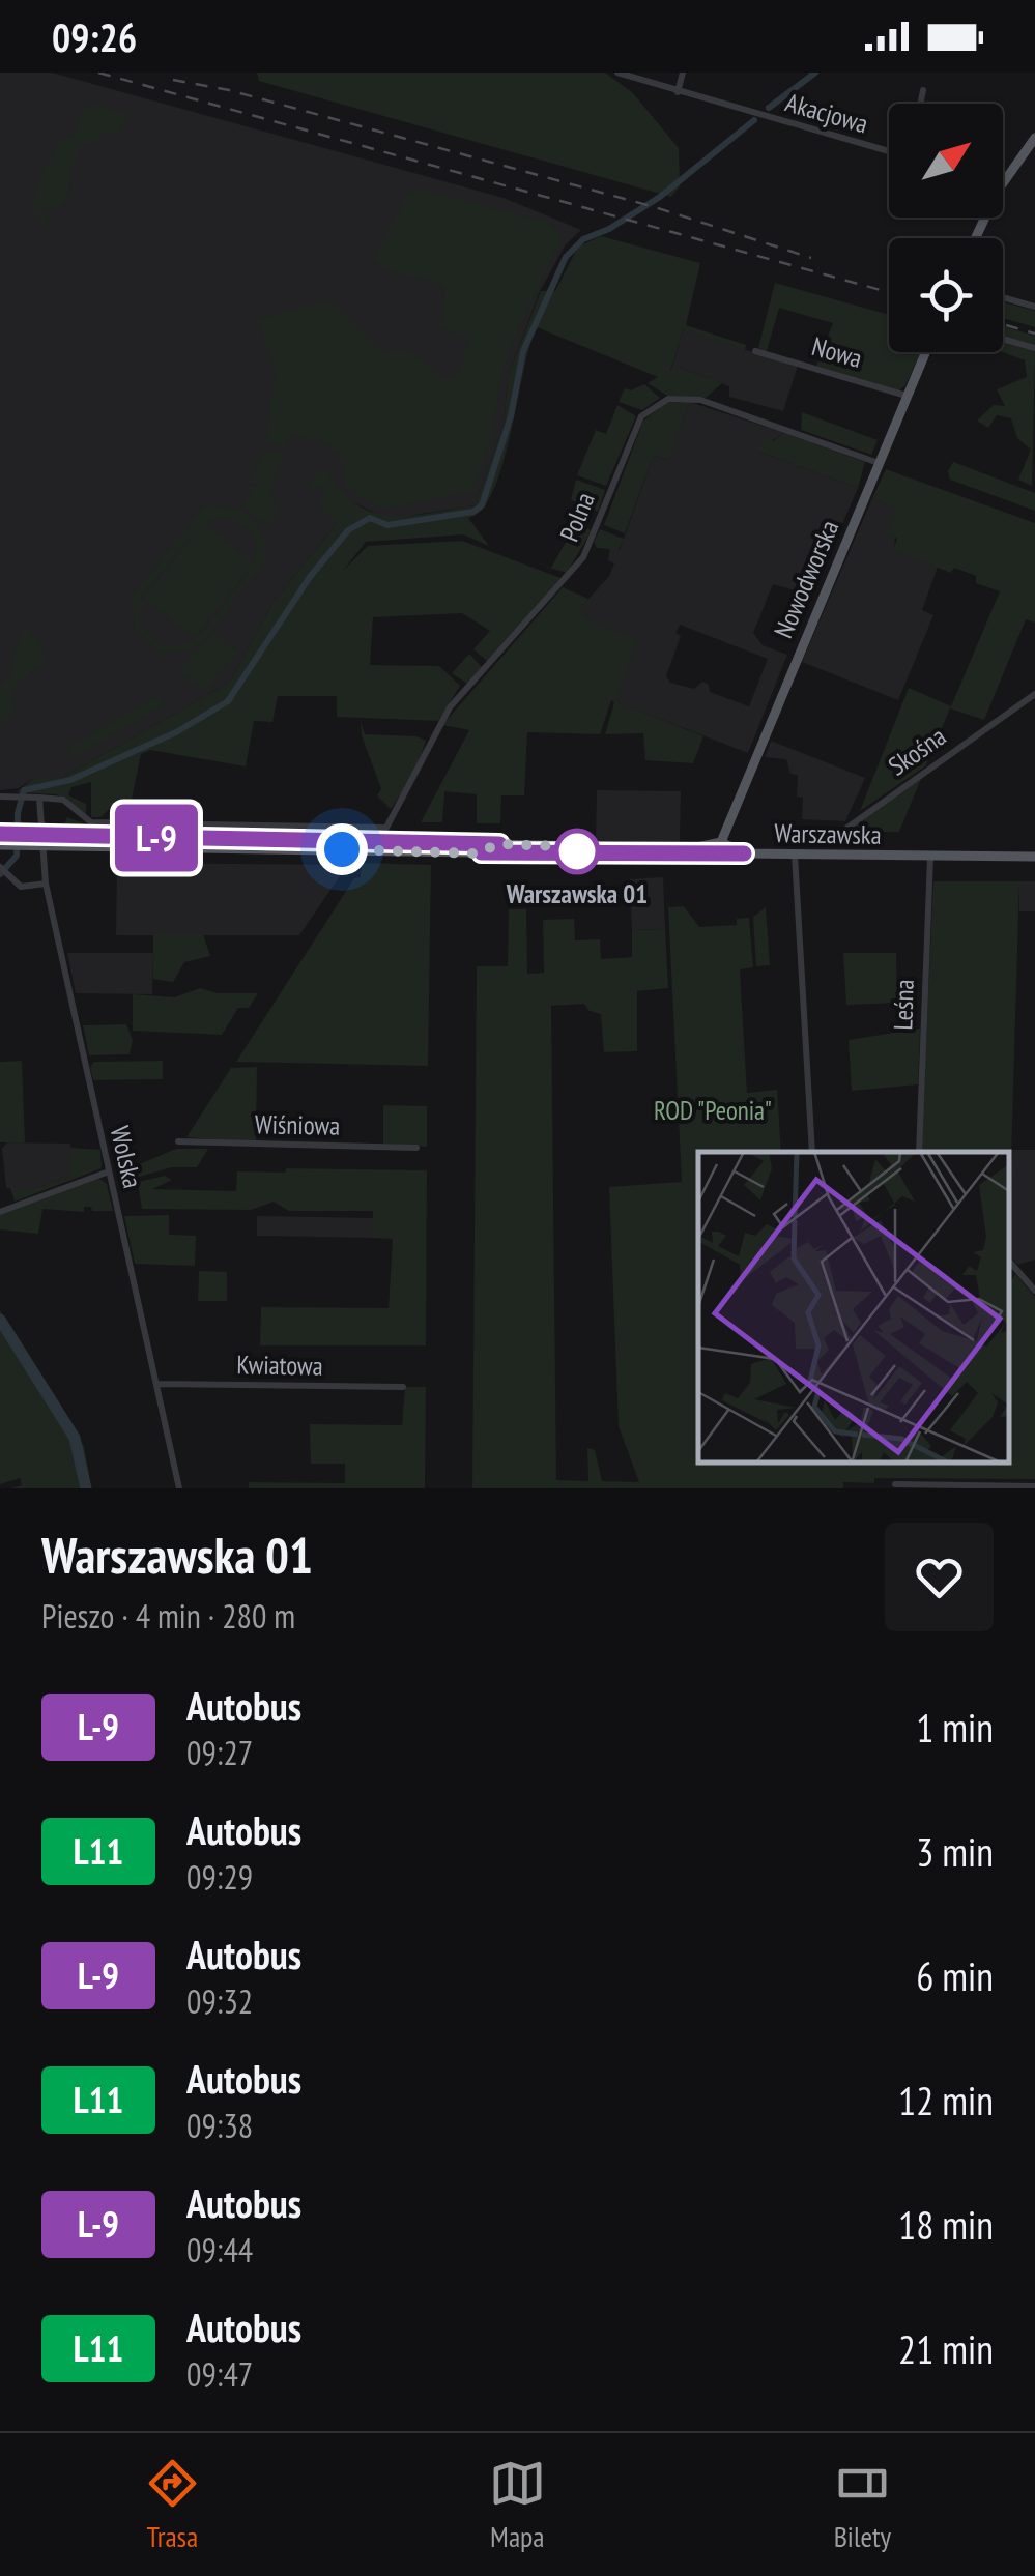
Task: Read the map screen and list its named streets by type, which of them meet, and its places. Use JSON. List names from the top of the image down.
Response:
{
  "streets": {
    "main road": ["Nowodworska", "Warszawska"],
    "street": [
      "Akacjowa",
      "Nowa",
      "Polna",
      "Skośna",
      "Leśna",
      "Wiśniowa",
      "Wolska",
      "Kwiatowa"
    ]
  },
  "crossings": [
    ["Nowa", "Nowodworska"],
    ["Polna", "Nowodworska"],
    ["Polna", "Wolska"],
    ["Nowodworska", "Warszawska"],
    ["Warszawska", "Leśna"],
    ["Warszawska", "Wolska"],
    ["Wolska", "Kwiatowa"]
  ],
  "parks": ["ROD \"Peonia\""],
  "places": ["Warszawska 01"],
  "lines": ["bus line L-9"],
  "north": "top right",
  "page": {
    "status": "09:26",
    "on_map": "L-9",
    "heading": ["Warszawska 01", "Pieszo · 4 min · 280 m"],
    "list": [
      {
        "mark": "L-9",
        "name": "Autobus",
        "note": "09:27",
        "value": "1 min"
      },
      {
        "mark": "L11",
        "name": "Autobus",
        "note": "09:29",
        "value": "3 min"
      },
      {
        "mark": "L-9",
        "name": "Autobus",
        "note": "09:32",
        "value": "6 min"
      },
      {
        "mark": "L11",
        "name": "Autobus",
        "note": "09:38",
        "value": "12 min"
      },
      {
        "mark": "L-9",
        "name": "Autobus",
        "note": "09:44",
        "value": "18 min"
      },
      {
        "mark": "L11",
        "name": "Autobus",
        "note": "09:47",
        "value": "21 min"
      }
    ],
    "tabs": ["Trasa", "Mapa", "Bilety"]
  }
}
